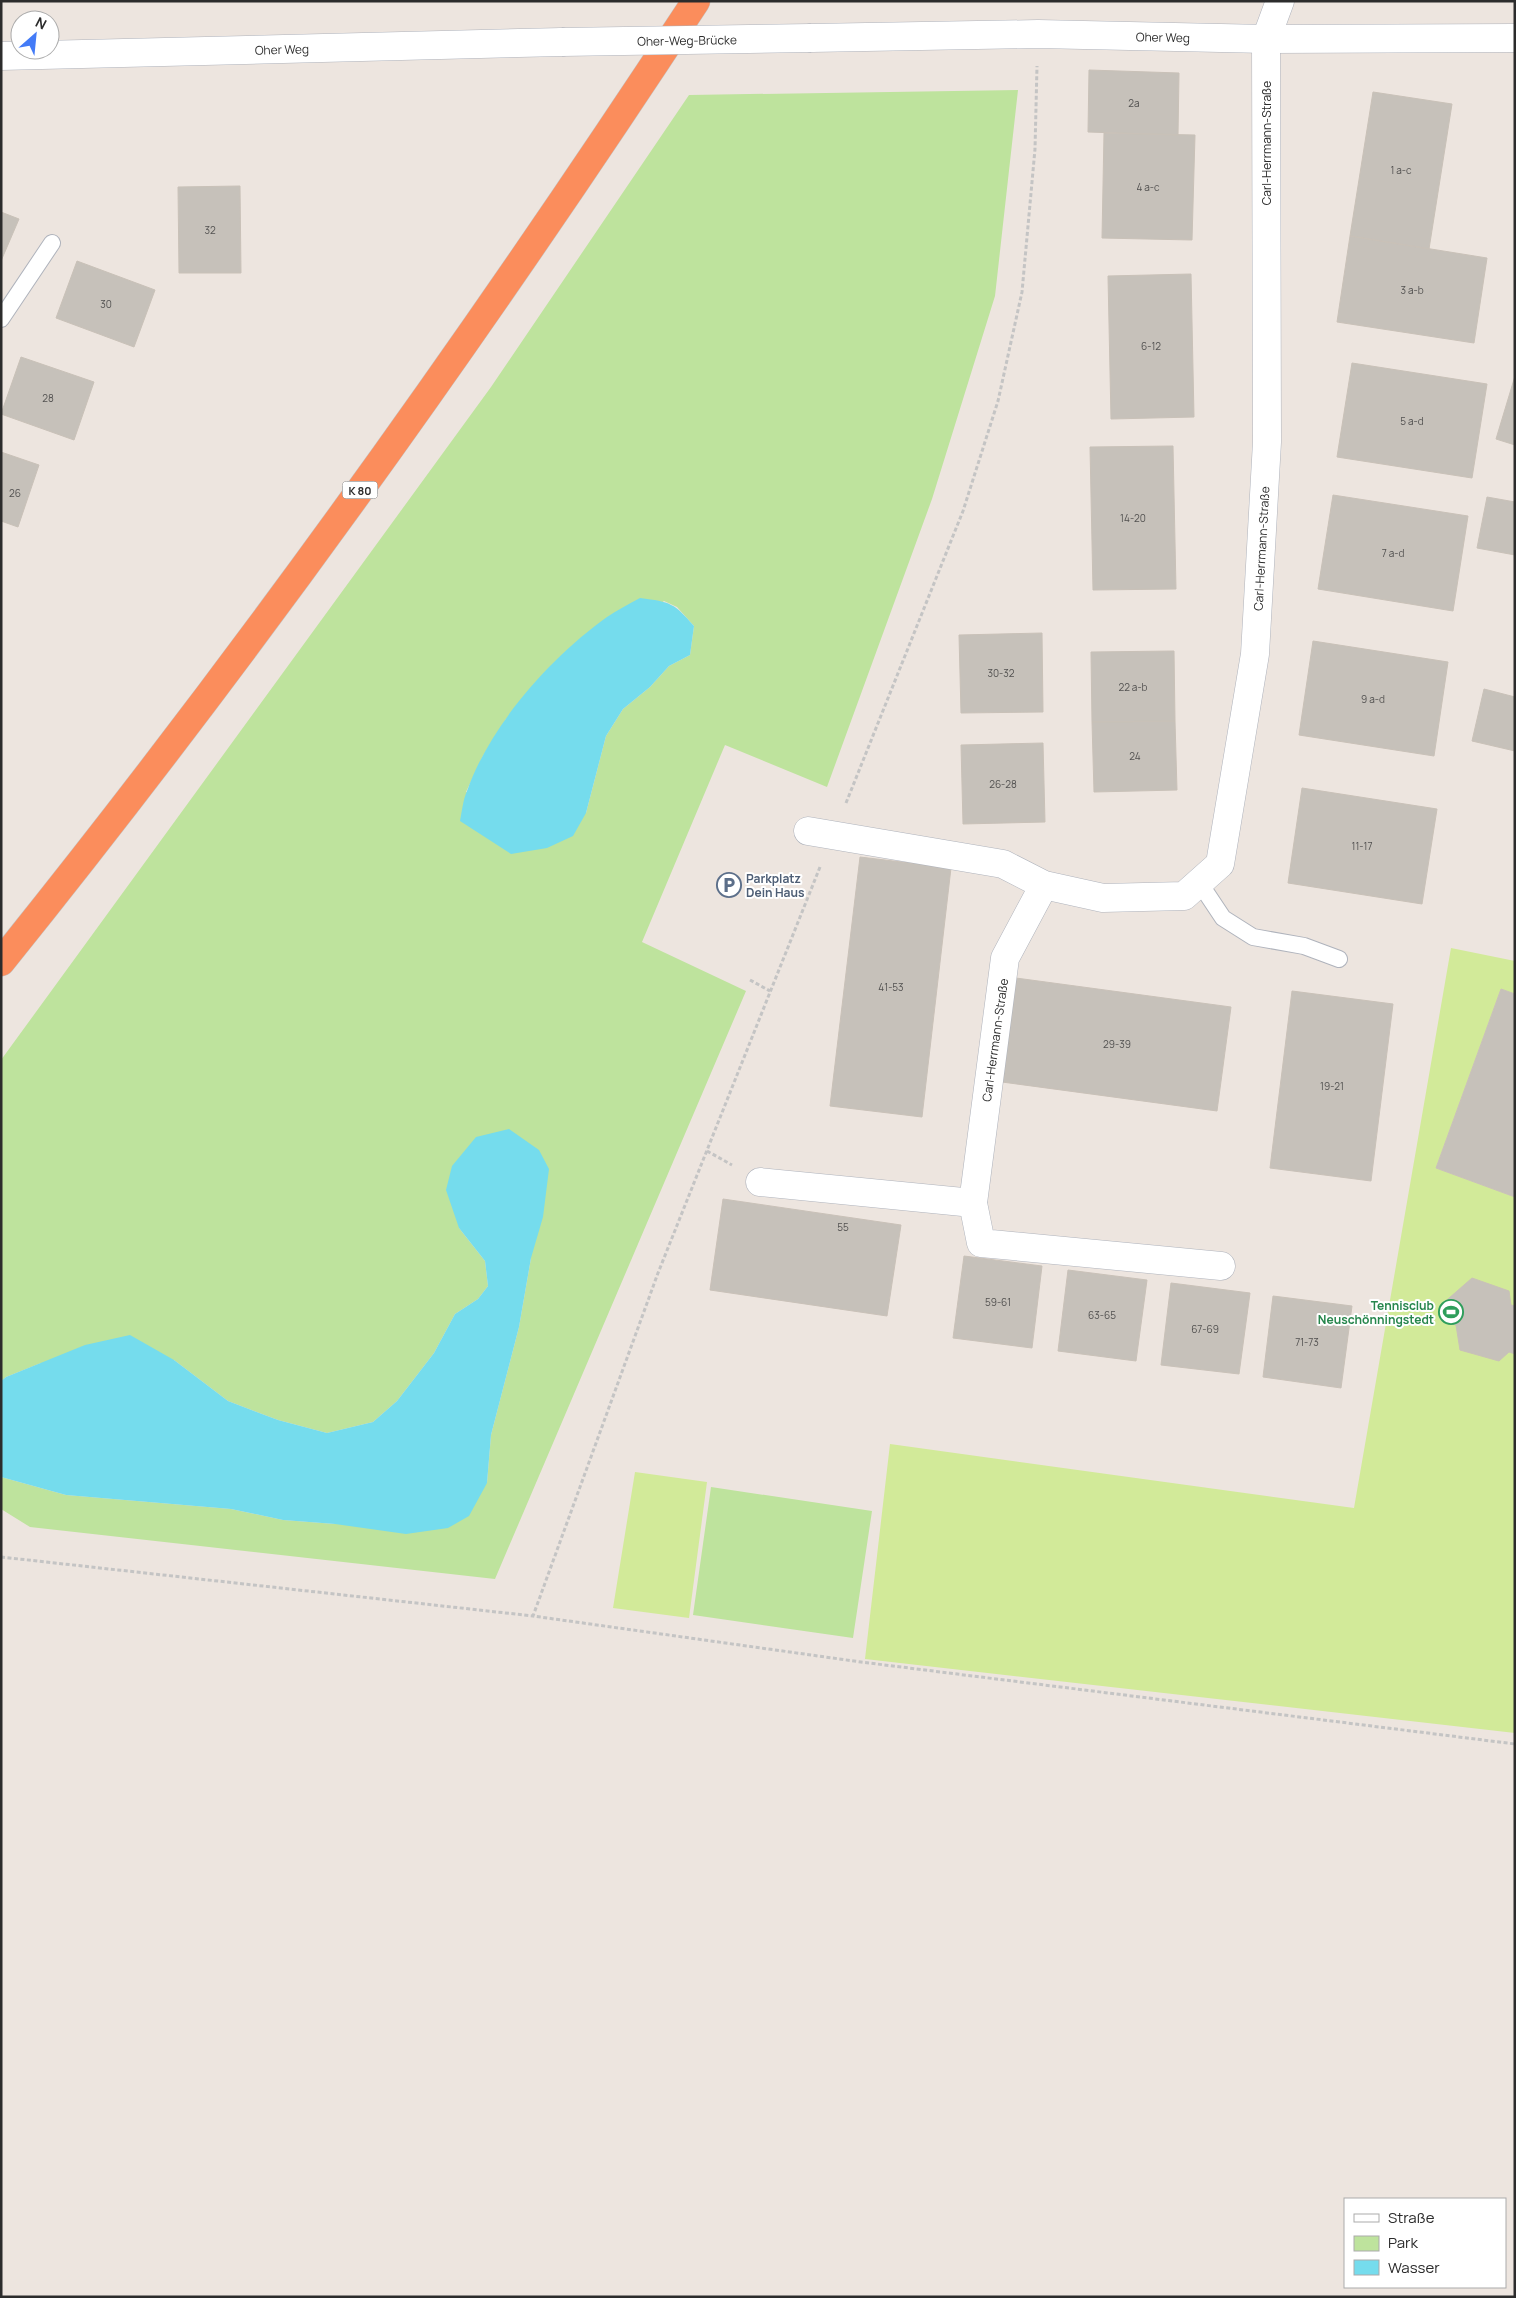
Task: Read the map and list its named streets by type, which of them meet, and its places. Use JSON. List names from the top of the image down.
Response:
{
  "streets": {
    "highway": ["K 80"],
    "street": ["Oher Weg", "Oher-Weg-Brücke", "Carl-Herrmann-Straße"]
  },
  "crossings": [
    ["Oher Weg", "Oher-Weg-Brücke"],
    ["Oher Weg", "Carl-Herrmann-Straße"]
  ],
  "places": {
    "parking": ["Parkplatz Dein Haus"],
    "sports": ["Tennisclub Neuschönningstedt"]
  },
  "house_numbers": [
    "2a",
    "1 a-c",
    "4 a-c",
    "32",
    "3 a-b",
    "30",
    "6-12",
    "28",
    "5 a-d",
    "26",
    "14-20",
    "7 a-d",
    "30-32",
    "22 a-b",
    "9 a-d",
    "24",
    "26-28",
    "11-17",
    "41-53",
    "29-39",
    "19-21",
    "55",
    "59-61",
    "63-65",
    "67-69",
    "71-73"
  ],
  "legend": ["Straße", "Park", "Wasser"],
  "north": "top right"
}
